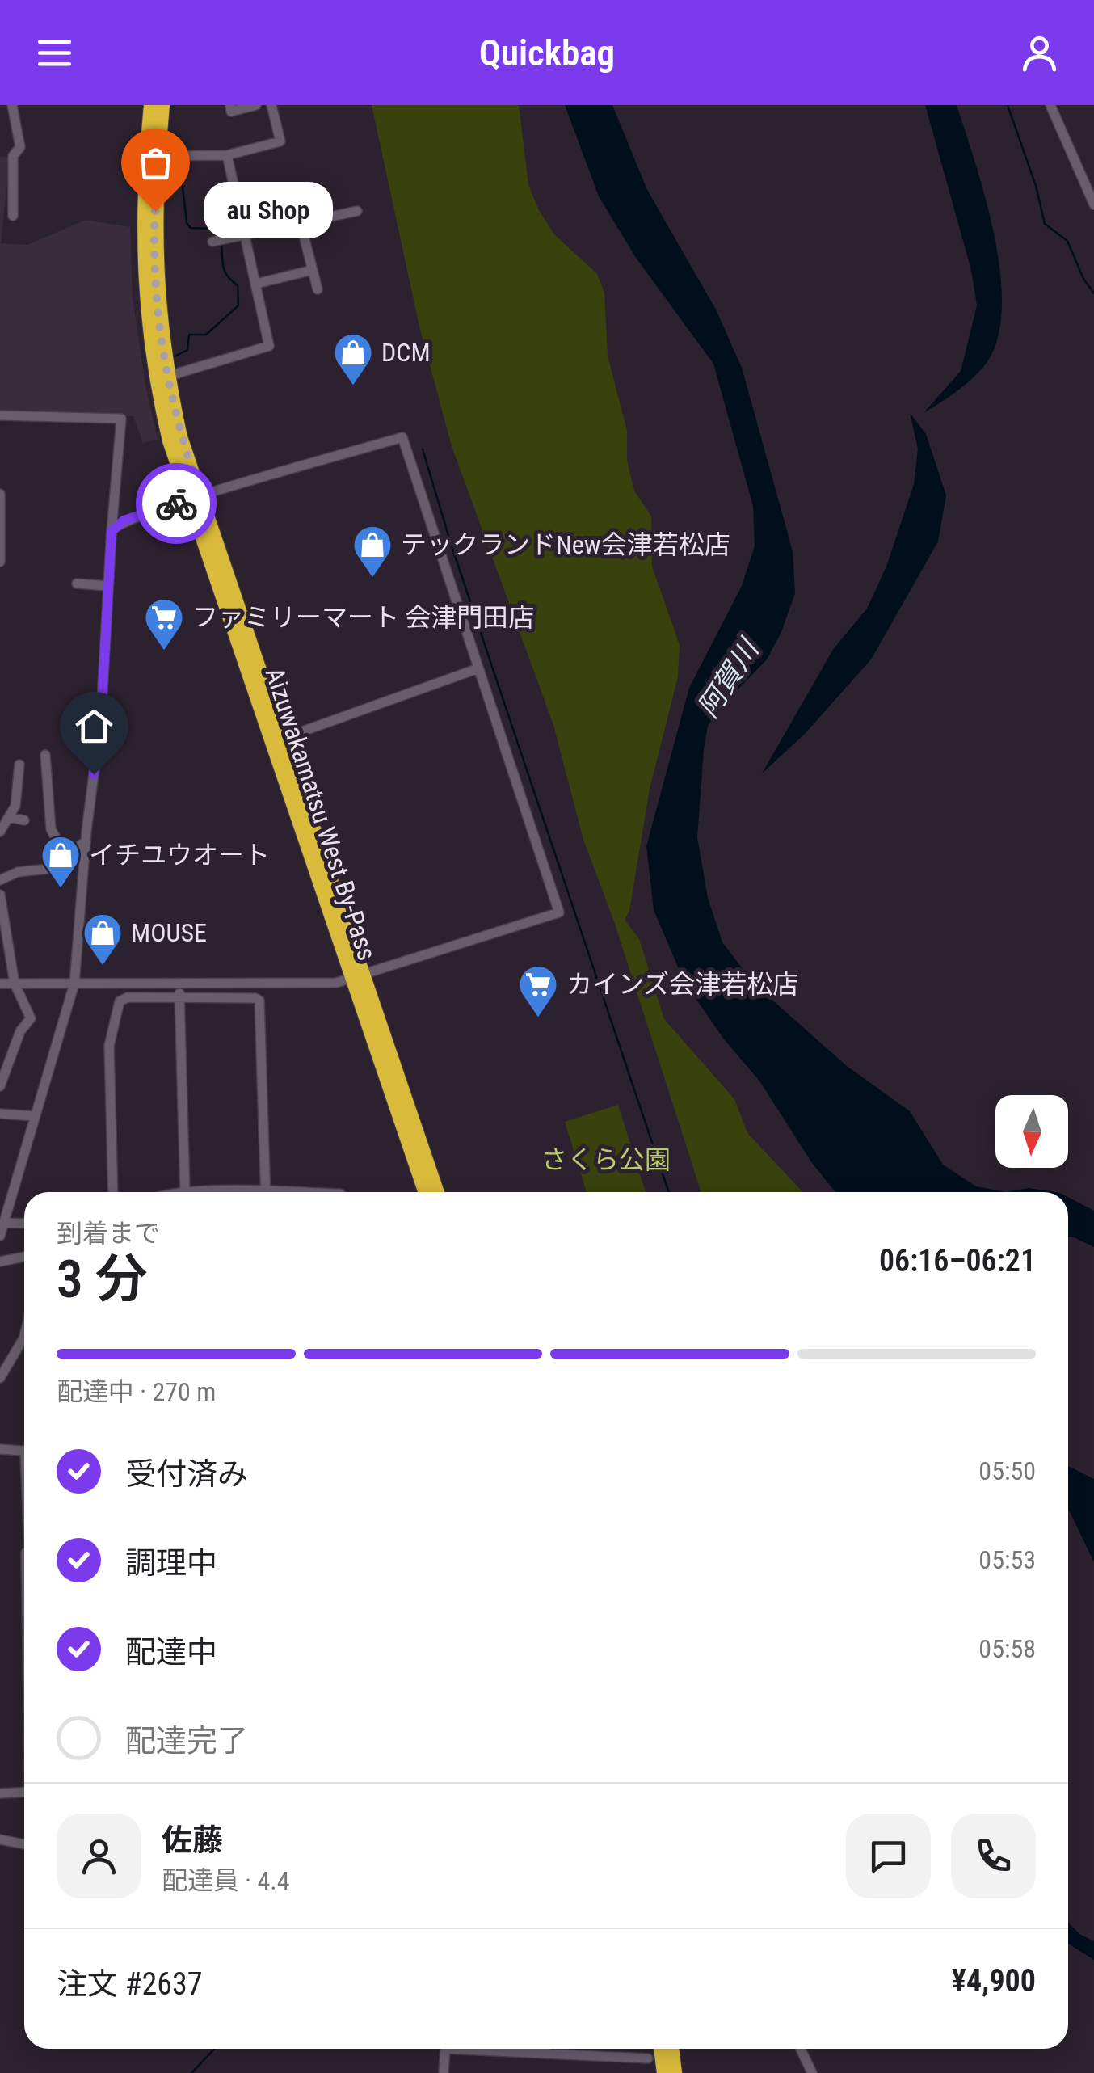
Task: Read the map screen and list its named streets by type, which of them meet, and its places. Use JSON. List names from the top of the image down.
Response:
{
  "streets": {
    "highway": ["Aizuwakamatsu West By-Pass"]
  },
  "water": ["阿賀川"],
  "parks": ["さくら公園"],
  "places": {
    "other": ["au Shop"],
    "shop": [
      "DCM",
      "テックランドNew会津若松店",
      "イチユウオート",
      "MOUSE"
    ],
    "supermarket": ["ファミリーマート 会津門田店", "カインズ会津若松店"]
  },
  "north": "bottom",
  "page": {
    "header": "Quickbag",
    "bubble": "au Shop",
    "heading": ["3 分", "到着まで", "06:16–06:21"],
    "panel": [
      "佐藤",
      "配達員 · 4.4",
      "注文 #2637",
      "¥4,900"
    ],
    "bar": "配達中 · 270 m",
    "list": [
      ["受付済み", "05:50"],
      ["調理中", "05:53"],
      ["配達中", "05:58"],
      "配達完了"
    ]
  }
}
